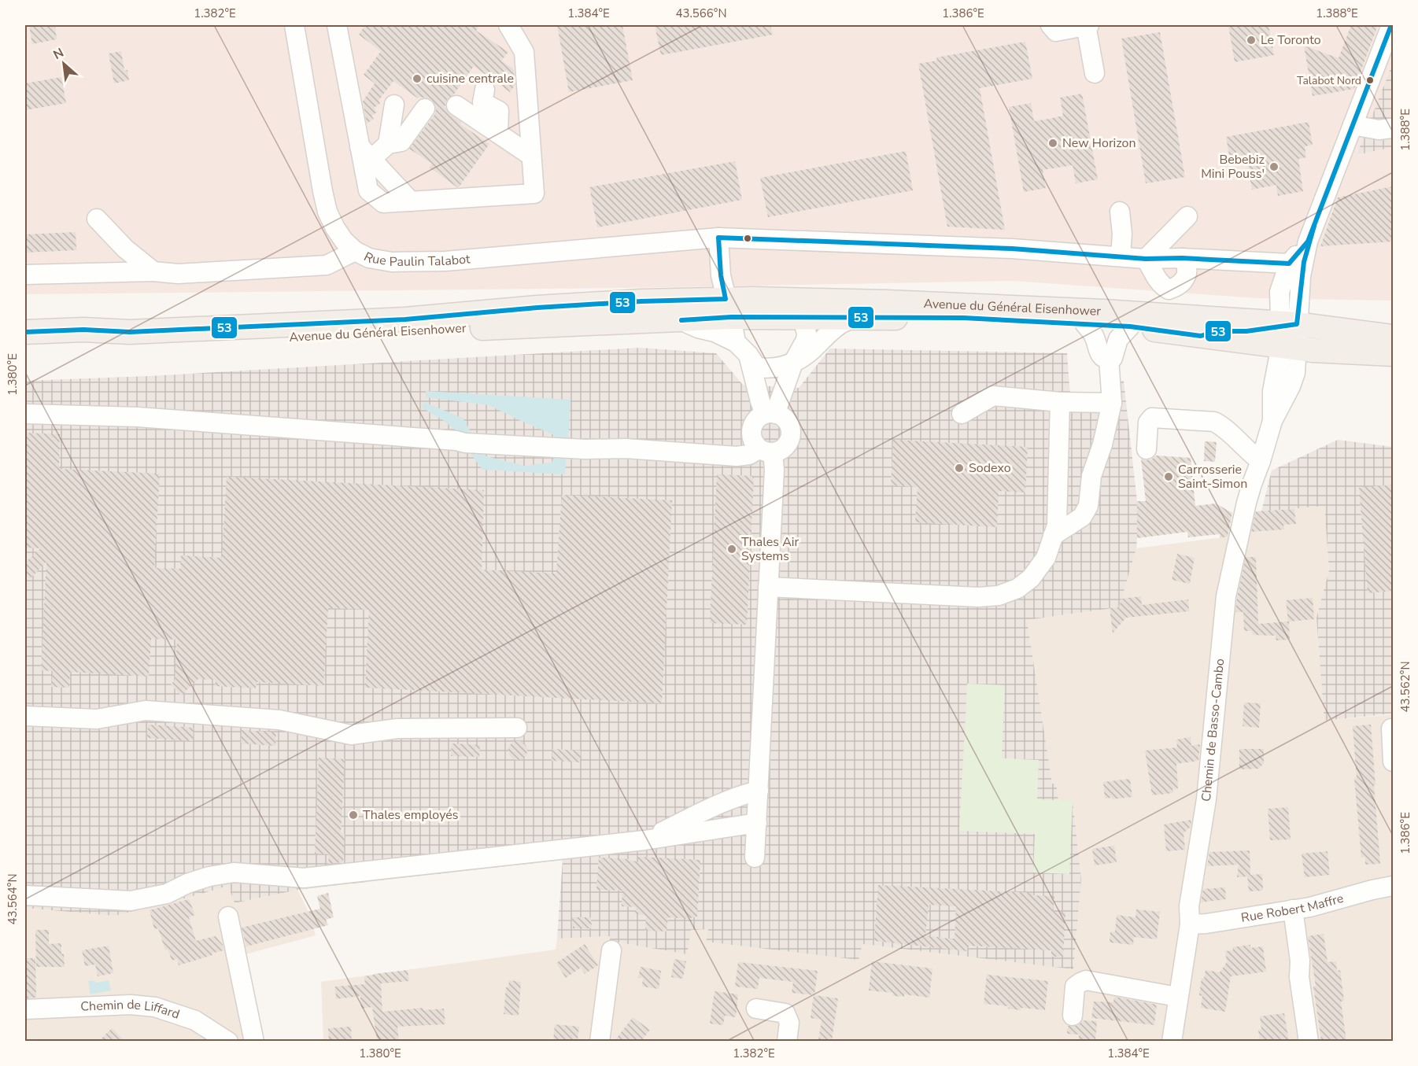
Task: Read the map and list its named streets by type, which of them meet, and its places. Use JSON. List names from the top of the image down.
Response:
{
  "streets": {
    "main road": ["Avenue du Général Eisenhower"],
    "street": [
      "Rue Paulin Talabot",
      "Chemin de Basso-Cambo",
      "Rue Robert Maffre",
      "Chemin de Liffard"
    ]
  },
  "crossings": [
    ["Avenue du Général Eisenhower", "Chemin de Basso-Cambo"],
    ["Chemin de Basso-Cambo", "Rue Robert Maffre"]
  ],
  "places": [
    "Le Toronto",
    "cuisine centrale",
    "Talabot Nord",
    "New Horizon",
    "Bebebiz Mini Pouss'",
    "Sodexo",
    "Carrosserie Saint-Simon",
    "Thales Air Systems",
    "Thales employés"
  ],
  "lines": ["transit line 53"],
  "north": "top left",
  "coordinates": [
    "1.382°E",
    "1.384°E",
    "43.566°N",
    "1.386°E",
    "1.388°E",
    "1.380°E",
    "43.562°N",
    "43.564°N"
  ]
}
